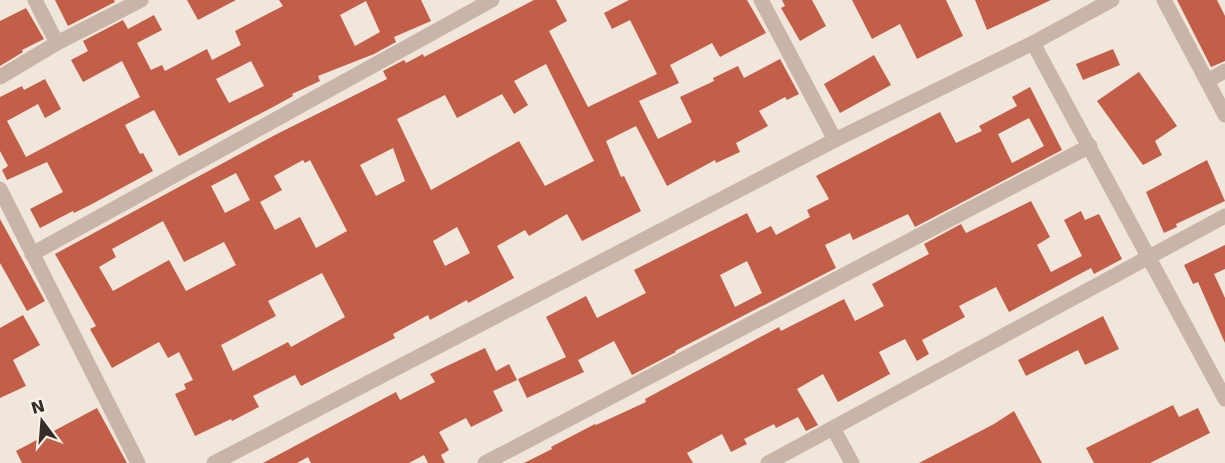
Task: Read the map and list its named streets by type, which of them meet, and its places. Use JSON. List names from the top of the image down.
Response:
{
  "north": "top"
}
